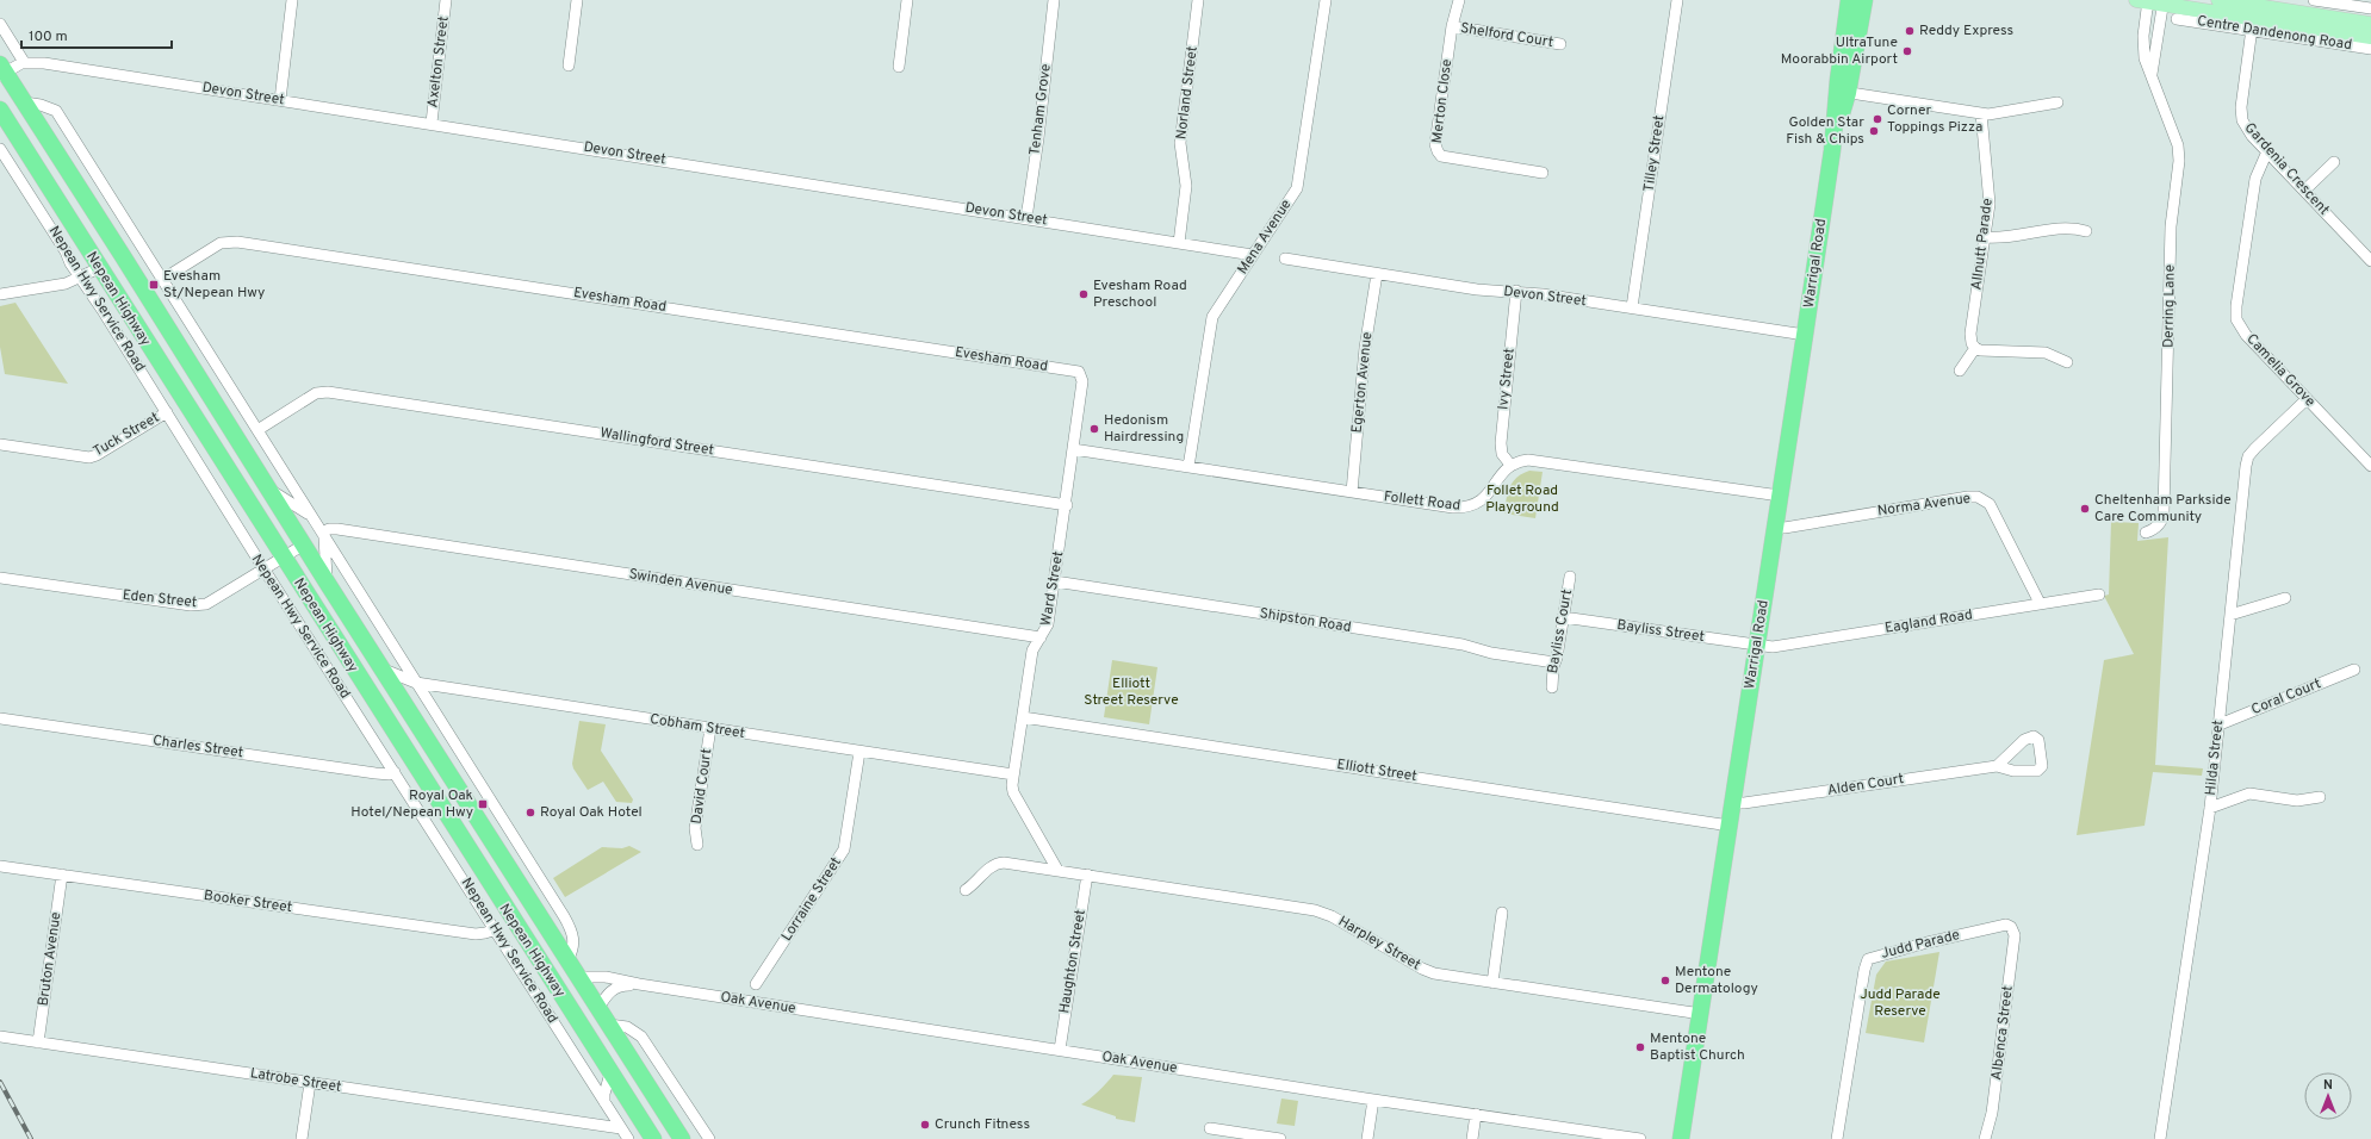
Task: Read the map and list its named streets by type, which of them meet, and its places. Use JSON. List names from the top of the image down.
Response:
{
  "streets": {
    "highway": ["Warrigal Road", "Nepean Highway"],
    "main road": ["Centre Dandenong Road"],
    "street": [
      "Shelford Court",
      "Axelton Street",
      "Norland Street",
      "Devon Street",
      "Merton Close",
      "Tenham Grove",
      "Tilley Street",
      "Gardenia Crescent",
      "Mena Avenue",
      "Allnutt Parade",
      "Nepean Hwy Service Road",
      "Evesham Road",
      "Derring Lane",
      "Camelia Grove",
      "Ivy Street",
      "Egerton Avenue",
      "Tuck Street",
      "Wallingford Street",
      "Follett Road",
      "Norma Avenue",
      "Swinden Avenue",
      "Ward Street",
      "Eden Street",
      "Shipston Road",
      "Eagland Road",
      "Bayliss Court",
      "Bayliss Street",
      "Coral Court",
      "Cobham Street",
      "Charles Street",
      "Hilda Street",
      "Elliott Street",
      "Alden Court",
      "David Court",
      "Lorraine Street",
      "Booker Street",
      "Harpley Street",
      "Judd Parade",
      "Bruton Avenue",
      "Haughton Street",
      "Oak Avenue",
      "Albenca Street",
      "Latrobe Street"
    ]
  },
  "crossings": [
    ["Centre Dandenong Road", "Gardenia Crescent"],
    ["Centre Dandenong Road", "Derring Lane"],
    ["Shelford Court", "Merton Close"],
    ["Axelton Street", "Devon Street"],
    ["Norland Street", "Devon Street"],
    ["Devon Street", "Tenham Grove"],
    ["Devon Street", "Tilley Street"],
    ["Devon Street", "Mena Avenue"],
    ["Devon Street", "Warrigal Road"],
    ["Devon Street", "Ivy Street"],
    ["Devon Street", "Egerton Avenue"],
    ["Gardenia Crescent", "Camelia Grove"],
    ["Mena Avenue", "Follett Road"],
    ["Warrigal Road", "Norma Avenue"],
    ["Warrigal Road", "Eagland Road"],
    ["Warrigal Road", "Bayliss Street"],
    ["Warrigal Road", "Elliott Street"],
    ["Warrigal Road", "Alden Court"],
    ["Warrigal Road", "Harpley Street"],
    ["Nepean Hwy Service Road", "Tuck Street"],
    ["Nepean Hwy Service Road", "Eden Street"],
    ["Nepean Hwy Service Road", "Charles Street"],
    ["Nepean Hwy Service Road", "Booker Street"],
    ["Nepean Hwy Service Road", "Latrobe Street"],
    ["Nepean Highway", "Eden Street"],
    ["Nepean Highway", "Cobham Street"],
    ["Nepean Highway", "Oak Avenue"],
    ["Evesham Road", "Ward Street"],
    ["Camelia Grove", "Hilda Street"],
    ["Ivy Street", "Follett Road"],
    ["Egerton Avenue", "Follett Road"],
    ["Wallingford Street", "Ward Street"],
    ["Follett Road", "Ward Street"],
    ["Norma Avenue", "Eagland Road"],
    ["Swinden Avenue", "Ward Street"],
    ["Ward Street", "Shipston Road"],
    ["Ward Street", "Cobham Street"],
    ["Ward Street", "Elliott Street"],
    ["Ward Street", "Harpley Street"],
    ["Shipston Road", "Bayliss Court"],
    ["Eagland Road", "Bayliss Street"],
    ["Bayliss Court", "Bayliss Street"],
    ["Coral Court", "Hilda Street"],
    ["Cobham Street", "David Court"],
    ["Cobham Street", "Lorraine Street"],
    ["Booker Street", "Bruton Avenue"],
    ["Harpley Street", "Haughton Street"],
    ["Judd Parade", "Albenca Street"],
    ["Bruton Avenue", "Latrobe Street"],
    ["Haughton Street", "Oak Avenue"]
  ],
  "parks": ["Follet Road Playground", "Elliott Street Reserve", "Judd Parade Reserve"],
  "places": {
    "other": [
      "Reddy Express",
      "UltraTune Moorabbin Airport",
      "Corner Toppings Pizza",
      "Golden Star Fish & Chips",
      "Evesham Road Preschool",
      "Hedonism Hairdressing",
      "Cheltenham Parkside Care Community",
      "Royal Oak Hotel",
      "Mentone Dermatology",
      "Mentone Baptist Church",
      "Crunch Fitness"
    ],
    "transit": ["Evesham St/Nepean Hwy", "Royal Oak Hotel/Nepean Hwy"]
  },
  "scale_bar": "100 m",
  "north": "top"
}
